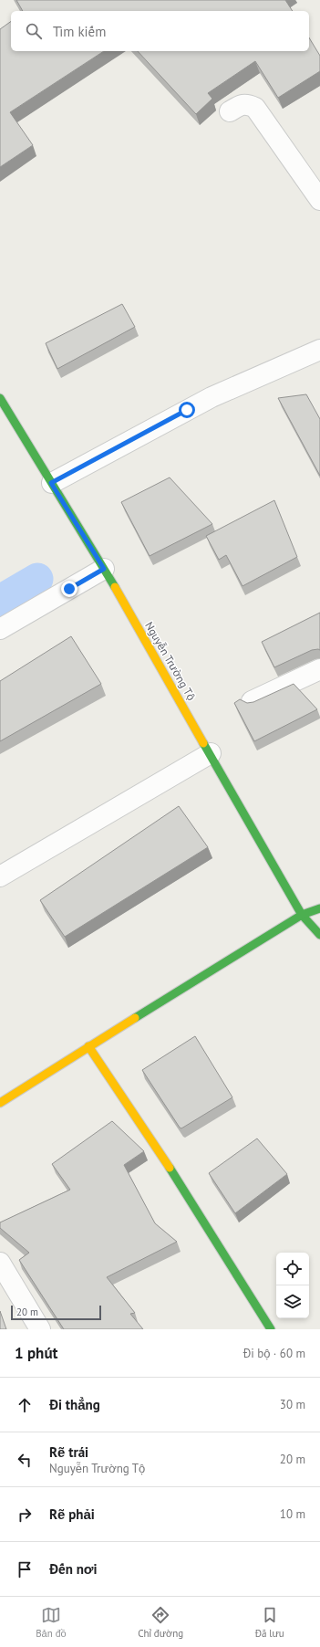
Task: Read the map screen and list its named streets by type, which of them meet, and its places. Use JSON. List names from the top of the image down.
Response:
{
  "streets": {
    "street": ["Nguyễn Trường Tộ"]
  },
  "scale_bar": "20 m",
  "page": {
    "search": "Tìm kiếm",
    "scale": "20 m",
    "heading": ["1 phút", "Đi bộ · 60 m"],
    "list": [
      ["Đi thẳng", "30 m"],
      ["Rẽ trái", "Nguyễn Trường Tộ", "20 m"],
      ["Rẽ phải", "10 m"],
      "Đến nơi"
    ],
    "nav": ["Bản đồ", "Chỉ đường", "Đã lưu"]
  }
}
